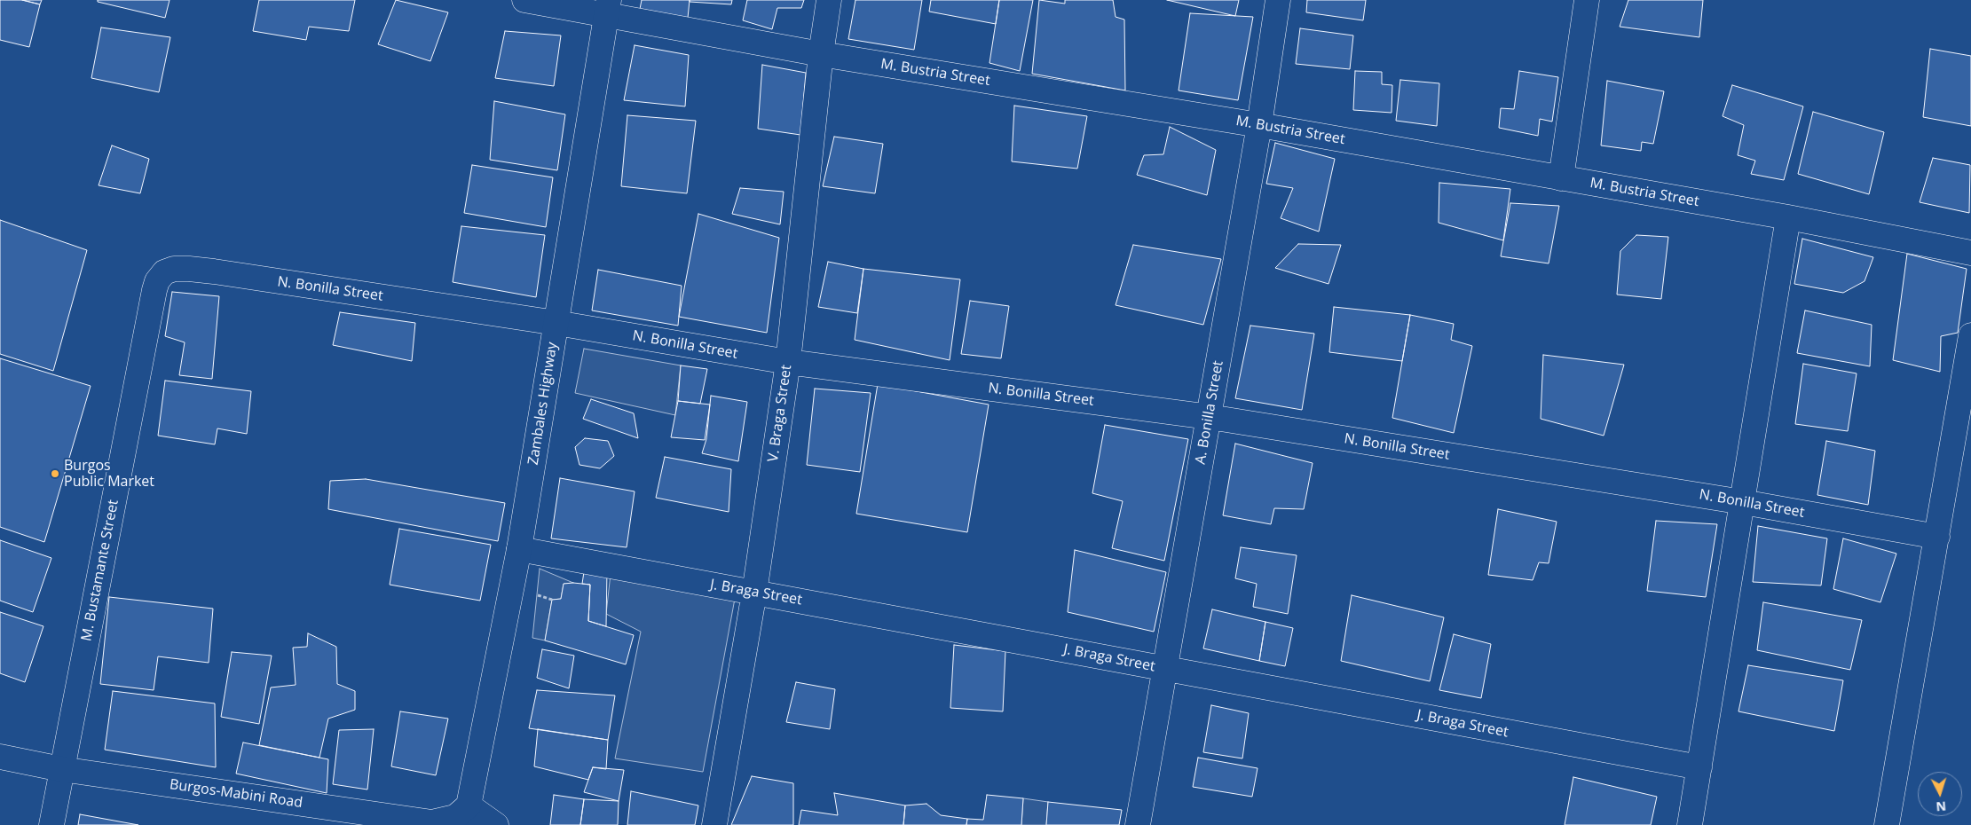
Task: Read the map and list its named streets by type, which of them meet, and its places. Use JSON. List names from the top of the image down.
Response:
{
  "streets": {
    "street": [
      "M. Bustria Street",
      "N. Bonilla Street",
      "Zambales Highway",
      "A. Bonilla Street",
      "V. Braga Street",
      "M. Bustamante Street",
      "J. Braga Street",
      "Burgos-Mabini Road"
    ]
  },
  "crossings": [
    ["M. Bustria Street", "Zambales Highway"],
    ["M. Bustria Street", "A. Bonilla Street"],
    ["M. Bustria Street", "V. Braga Street"],
    ["N. Bonilla Street", "Zambales Highway"],
    ["N. Bonilla Street", "A. Bonilla Street"],
    ["N. Bonilla Street", "V. Braga Street"],
    ["N. Bonilla Street", "M. Bustamante Street"],
    ["Zambales Highway", "J. Braga Street"],
    ["Zambales Highway", "Burgos-Mabini Road"],
    ["A. Bonilla Street", "J. Braga Street"],
    ["V. Braga Street", "J. Braga Street"],
    ["M. Bustamante Street", "Burgos-Mabini Road"]
  ],
  "places": ["Burgos Public Market"],
  "north": "bottom"
}
